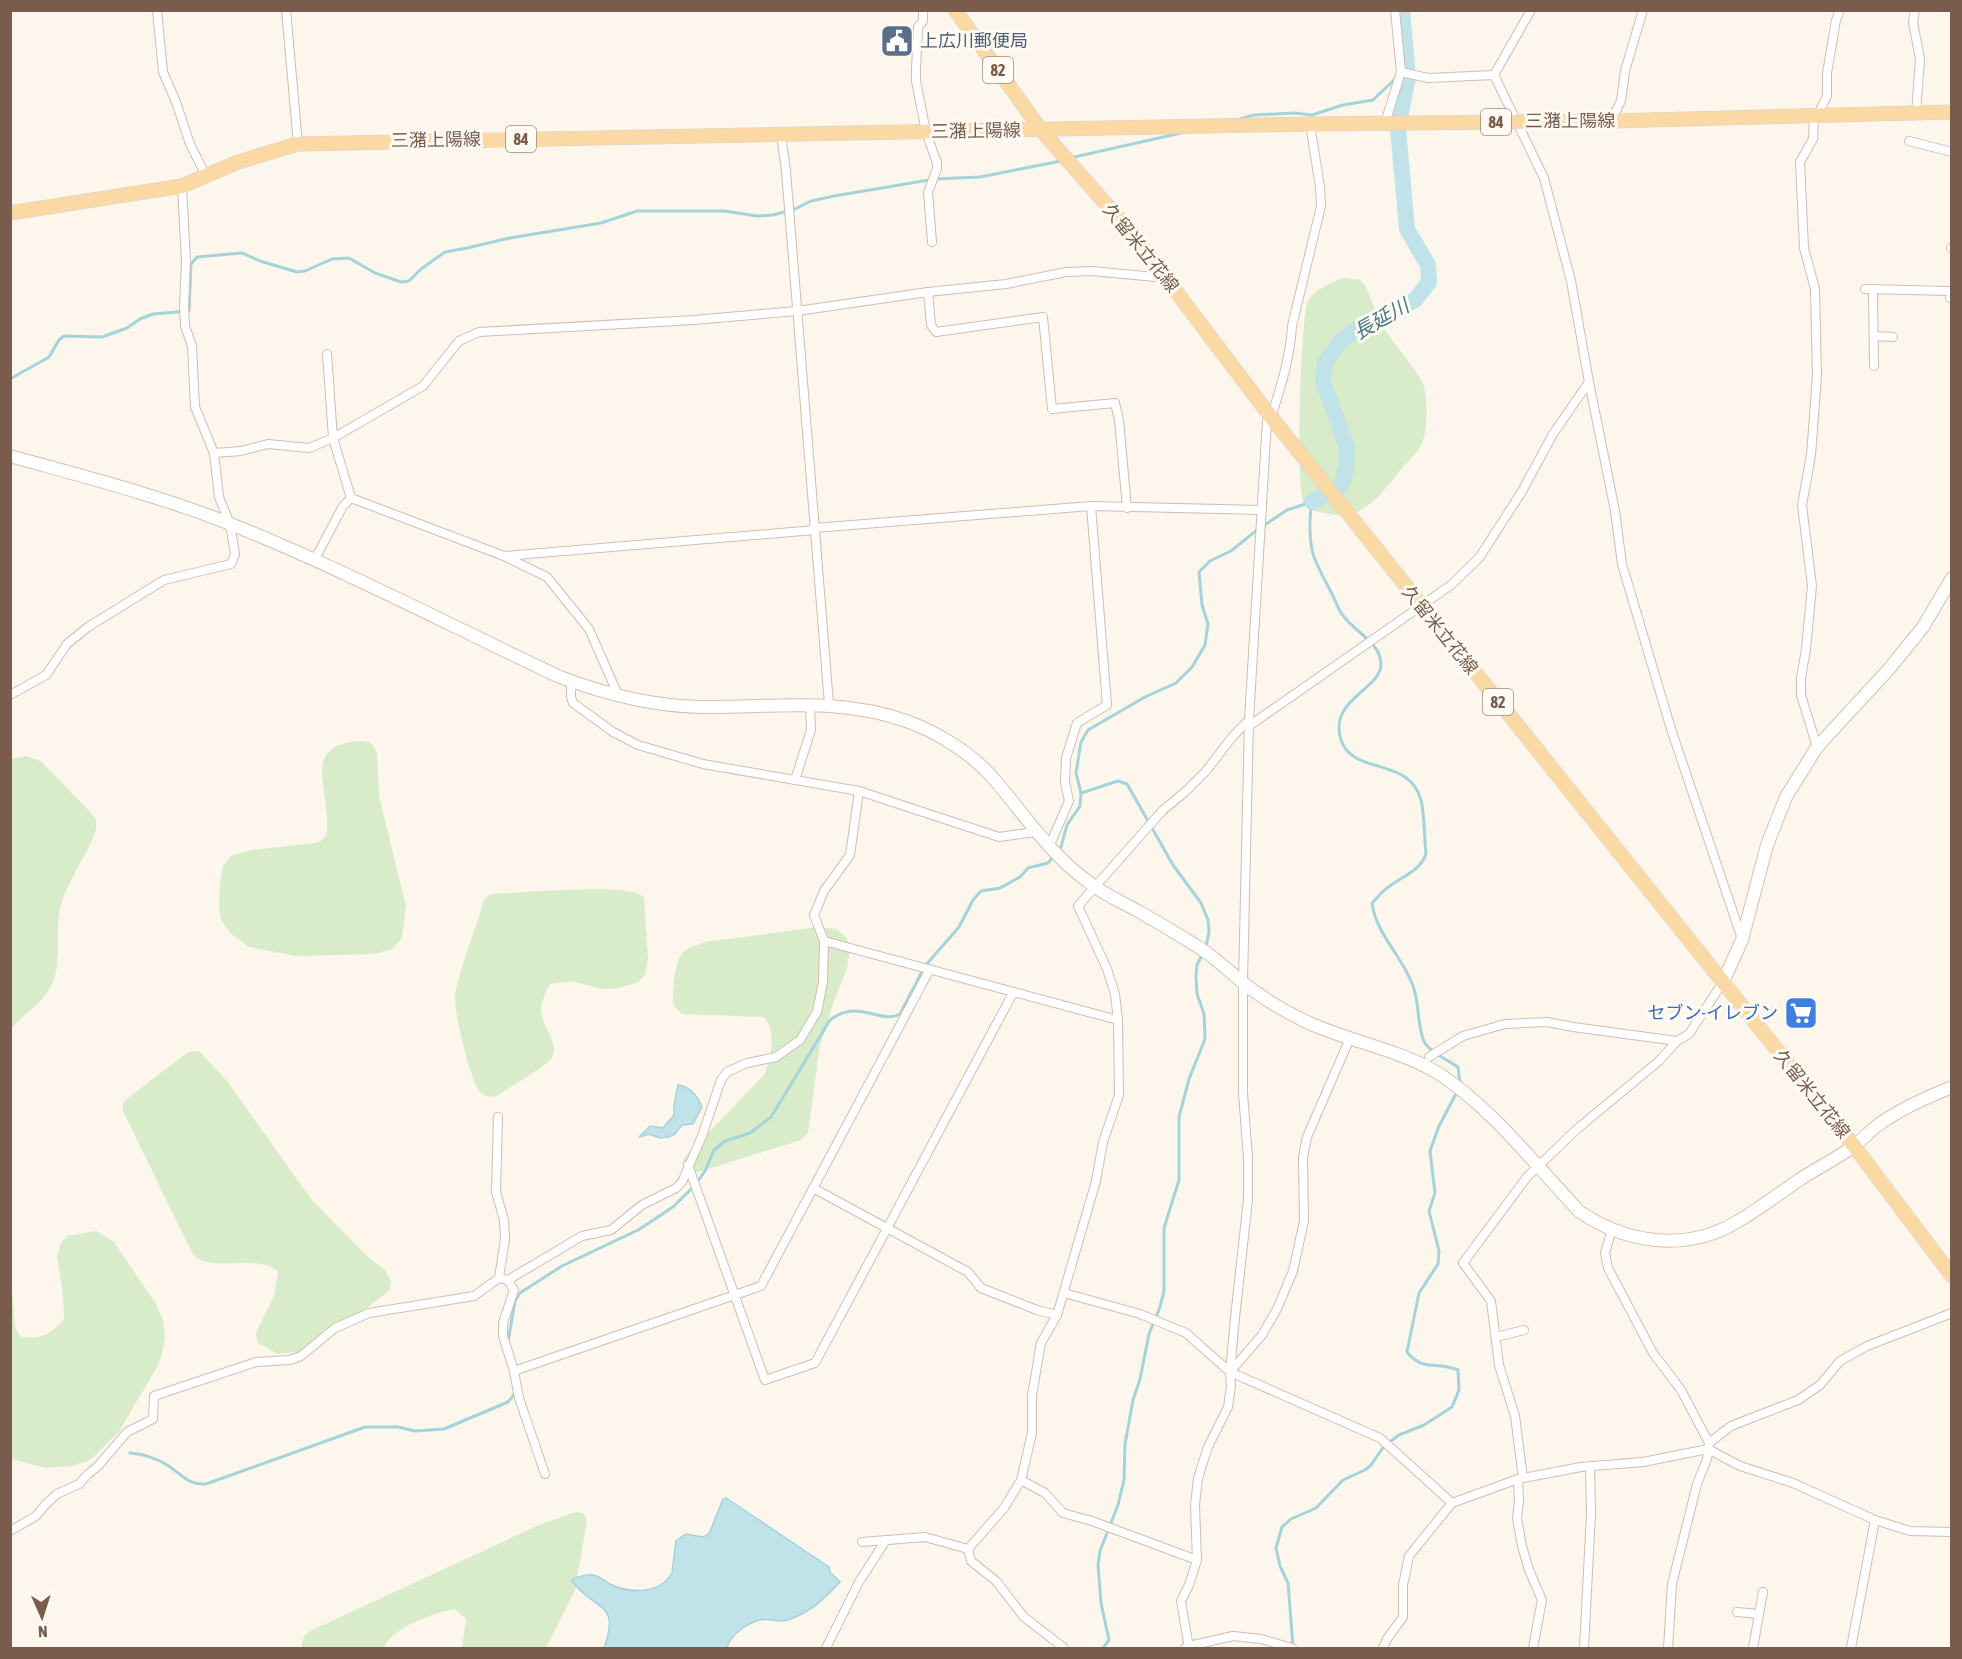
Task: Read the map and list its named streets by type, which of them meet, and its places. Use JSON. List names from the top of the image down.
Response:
{
  "streets": {
    "main road": [
      "82",
      "三潴上陽線",
      "84",
      "久留米立花線"
    ]
  },
  "crossings": [
    ["三潴上陽線", "久留米立花線"]
  ],
  "water": ["長延川"],
  "places": {
    "public building": ["上広川郵便局"],
    "supermarket": ["セブン-イレブン"]
  },
  "north": "bottom"
}
